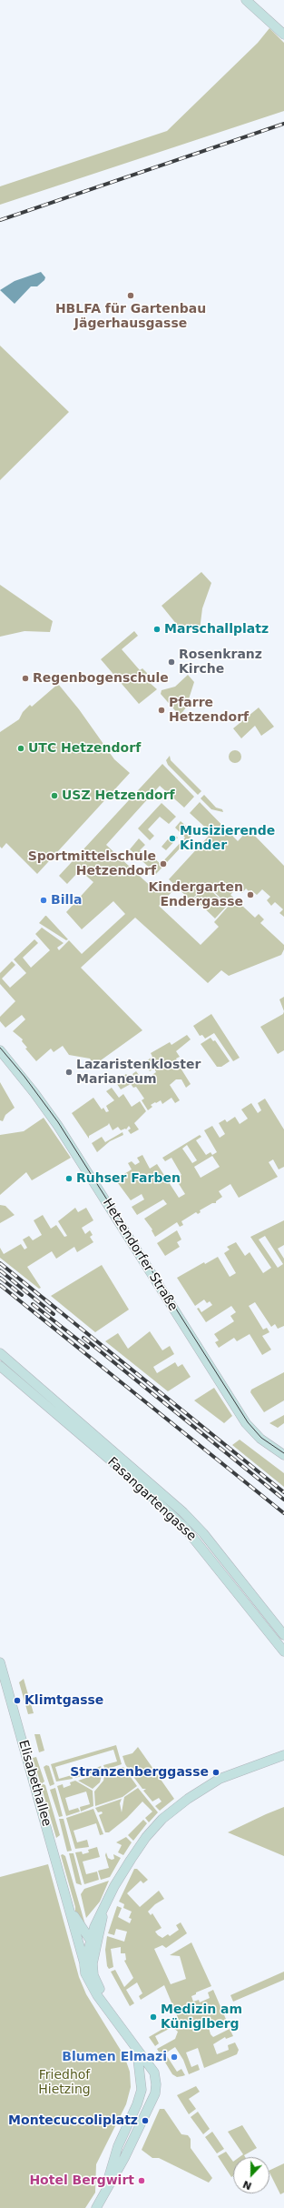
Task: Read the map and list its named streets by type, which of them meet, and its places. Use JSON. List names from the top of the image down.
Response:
{
  "streets": {
    "main road": ["Hetzendorfer Straße", "Fasangartengasse", "Elisabethallee"]
  },
  "parks": ["Friedhof Hietzing"],
  "places": [
    "HBLFA für Gartenbau Jägerhausgasse",
    "Marschallplatz",
    "Rosenkranz Kirche",
    "Regenbogenschule",
    "Pfarre Hetzendorf",
    "UTC Hetzendorf",
    "USZ Hetzendorf",
    "Musizierende Kinder",
    "Sportmittelschule Hetzendorf",
    "Kindergarten Endergasse",
    "Billa",
    "Lazaristenkloster Marianeum",
    "Ruhser Farben",
    "Klimtgasse",
    "Stranzenberggasse",
    "Medizin am Küniglberg",
    "Blumen Elmazi",
    "Montecuccoliplatz",
    "Hotel Bergwirt"
  ],
  "north": "bottom"
}
